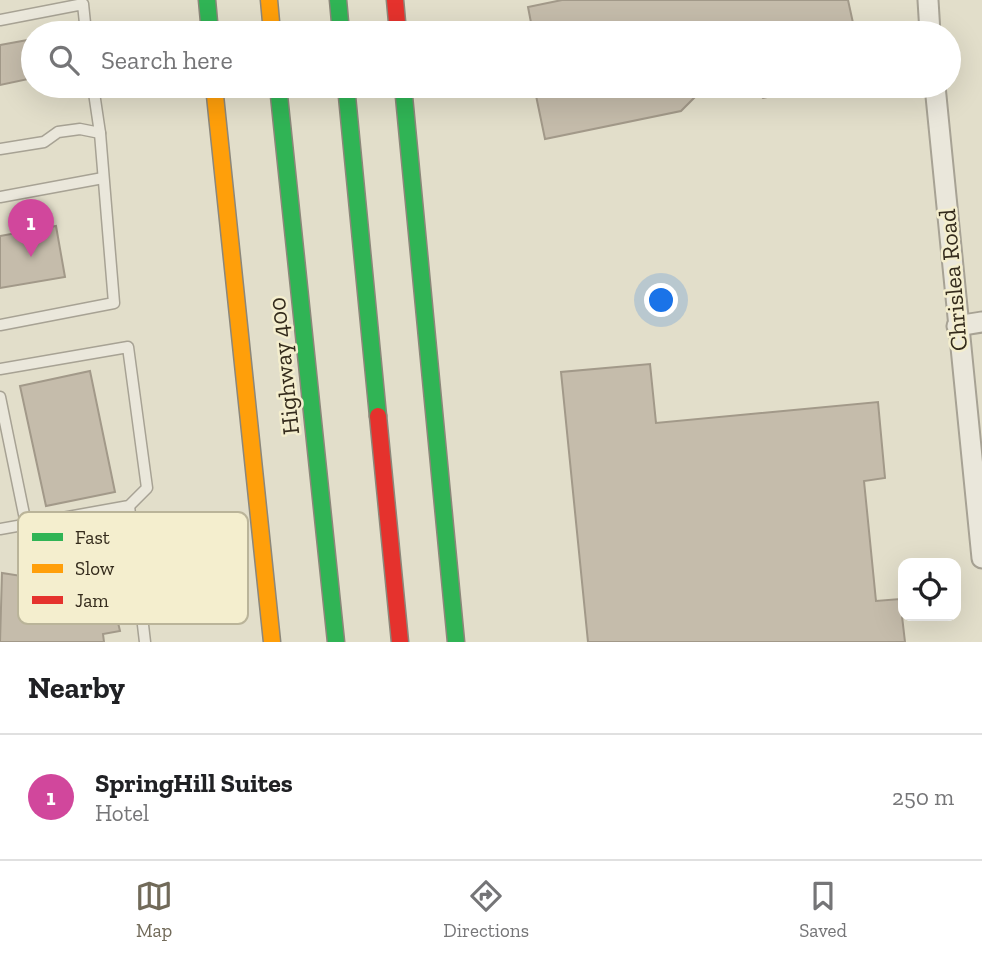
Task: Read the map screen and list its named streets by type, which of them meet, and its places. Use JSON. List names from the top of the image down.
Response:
{
  "streets": {
    "highway": ["Highway 400"],
    "street": ["Chrislea Road"]
  },
  "legend": ["Fast", "Slow", "Jam"],
  "page": {
    "search": "Search here",
    "pins": "1",
    "heading": "Nearby",
    "list": [
      {
        "mark": "1",
        "name": "SpringHill Suites",
        "note": "Hotel",
        "value": "250 m"
      }
    ],
    "nav": ["Map", "Directions", "Saved"]
  }
}
